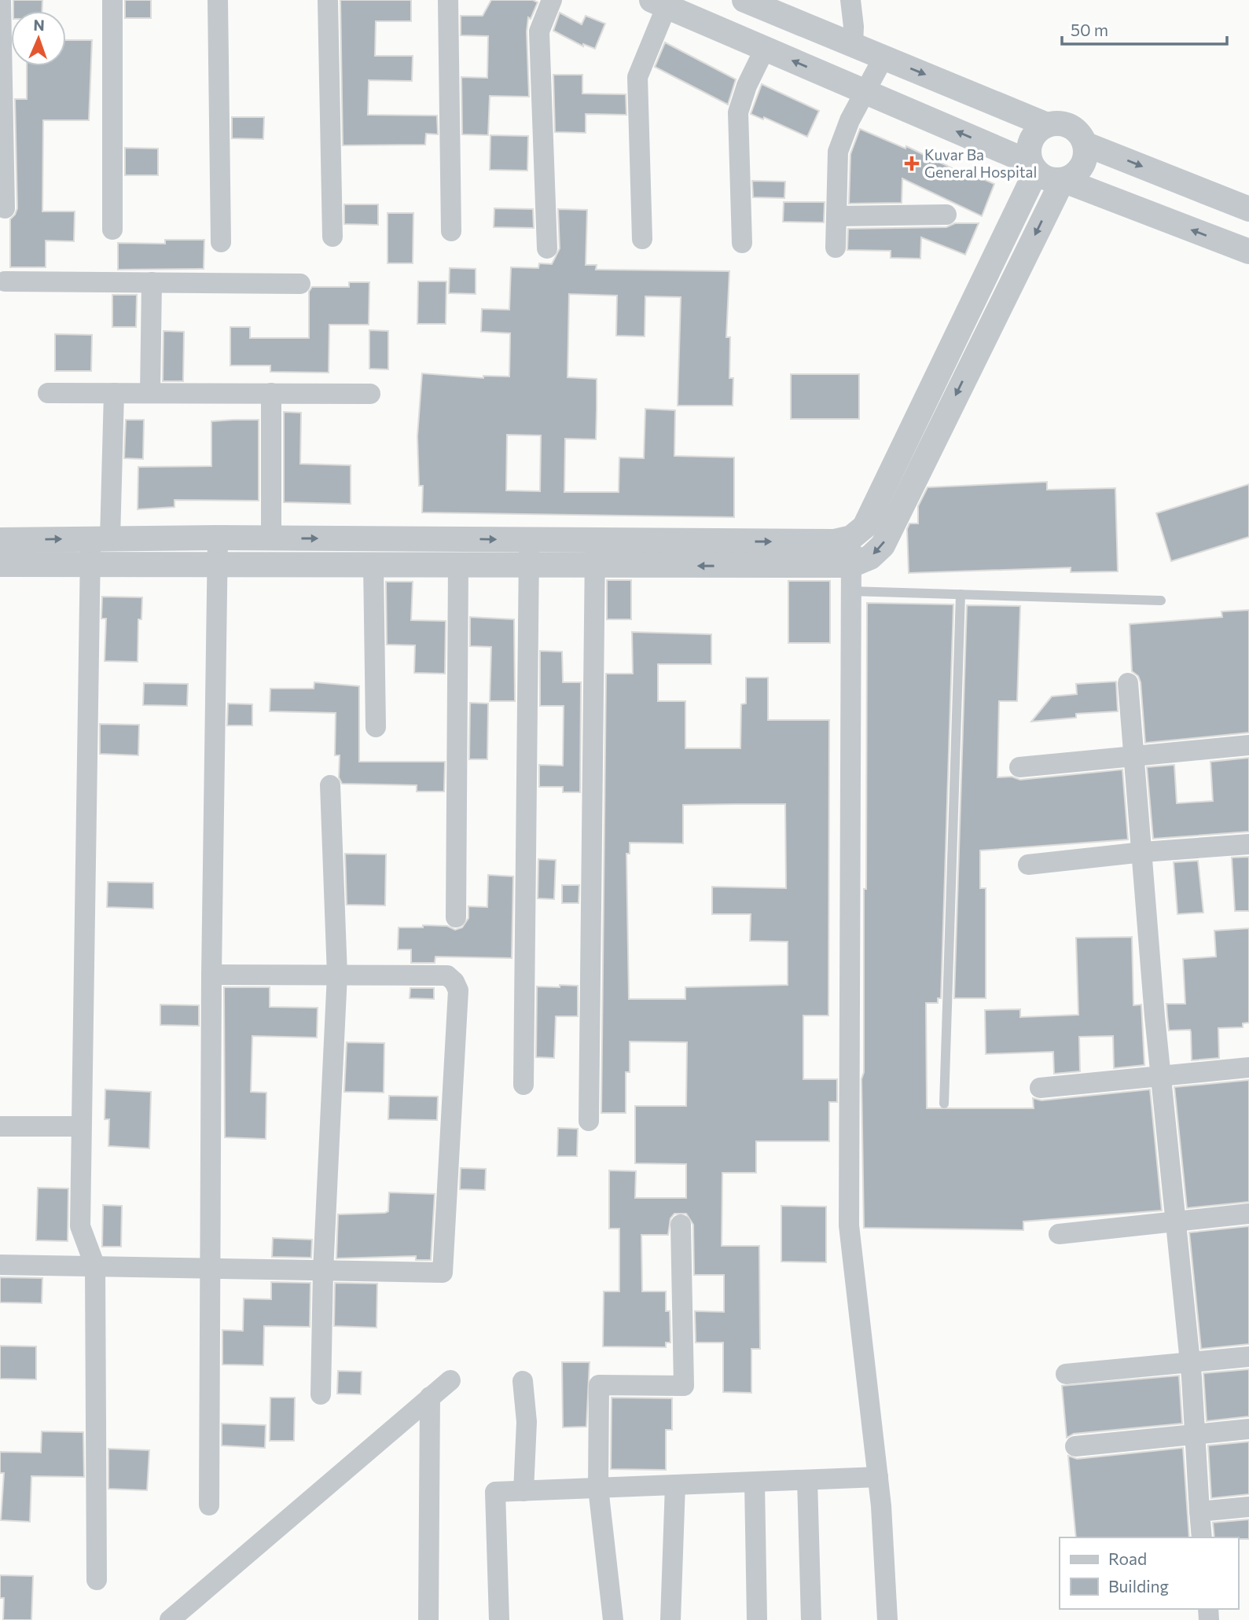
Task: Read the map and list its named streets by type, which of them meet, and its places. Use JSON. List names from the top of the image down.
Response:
{
  "places": {
    "health": ["Kuvar Ba General Hospital"]
  },
  "legend": ["Road", "Building"],
  "scale_bar": "50 m",
  "north": "top"
}
